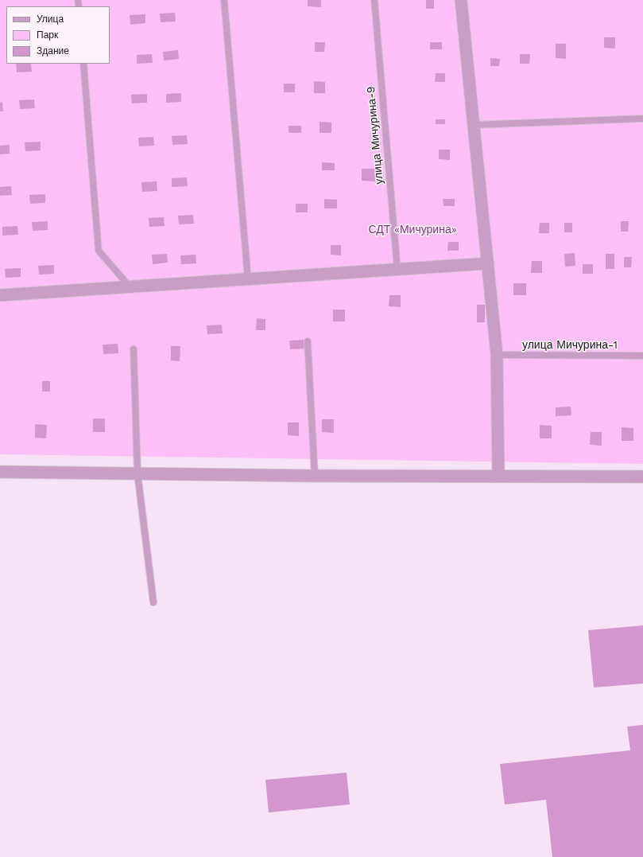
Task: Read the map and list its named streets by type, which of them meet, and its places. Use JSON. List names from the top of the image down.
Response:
{
  "streets": {
    "lane": ["улица Мичурина-9", "улица Мичурина-1"]
  },
  "parks": ["СДТ «Мичурина»"],
  "legend": ["Улица", "Парк", "Здание"]
}
